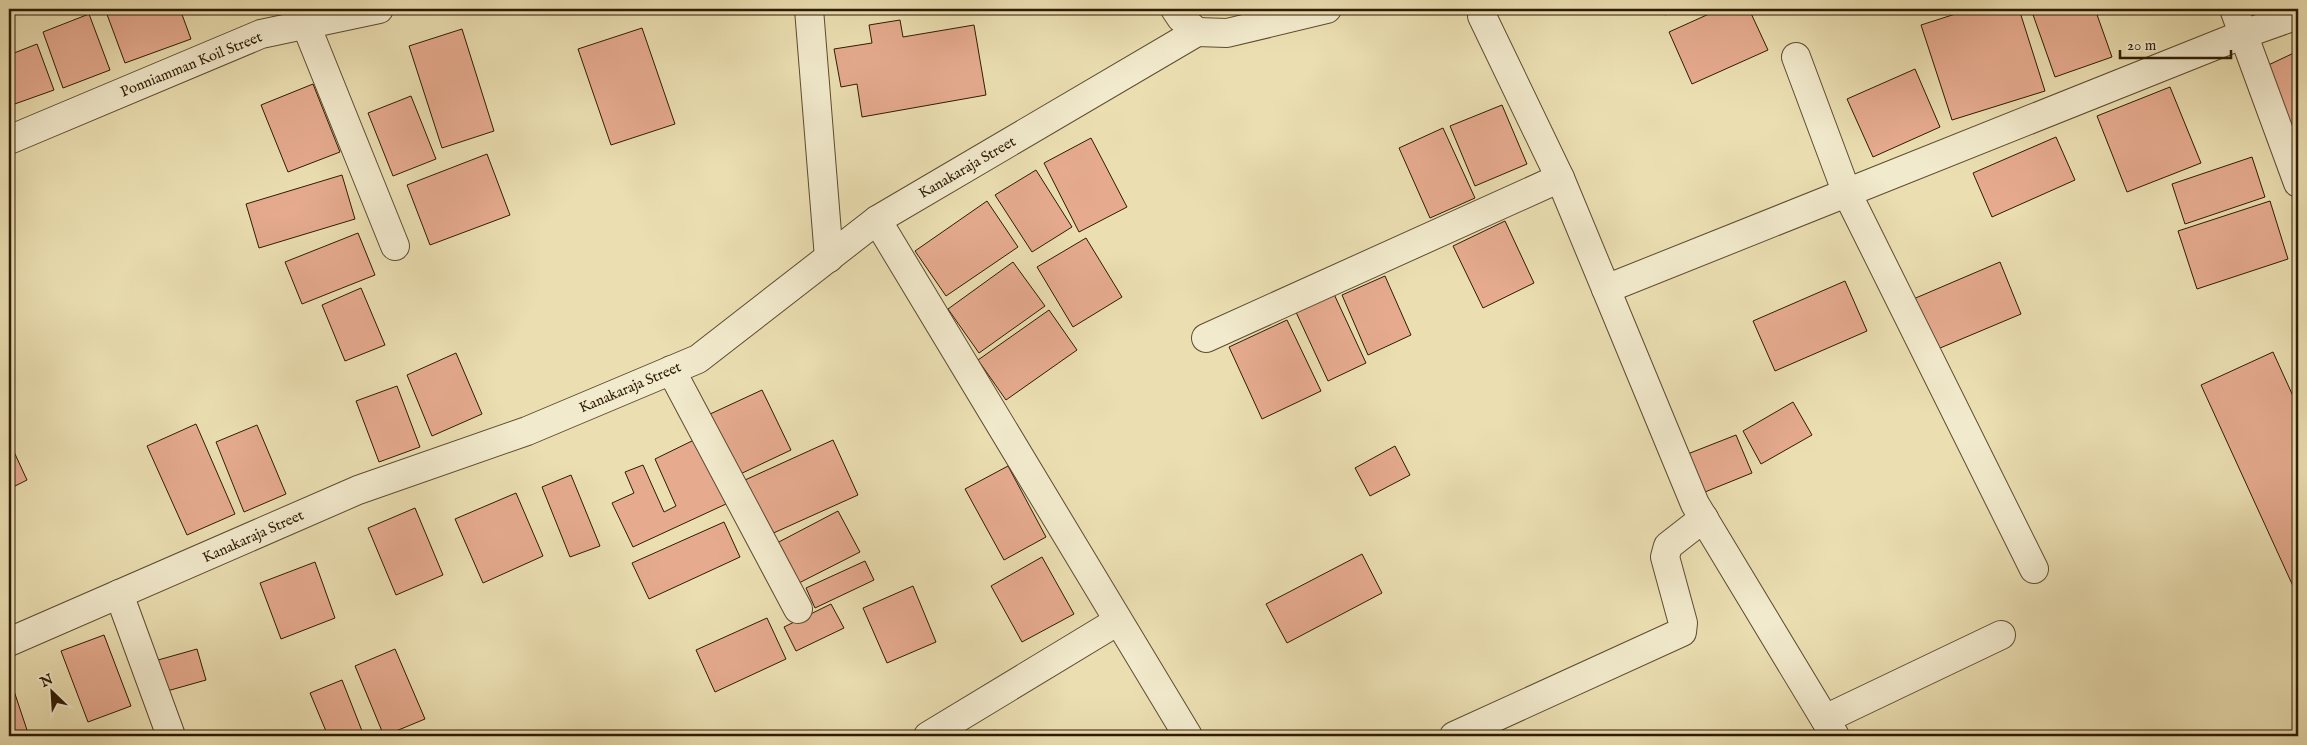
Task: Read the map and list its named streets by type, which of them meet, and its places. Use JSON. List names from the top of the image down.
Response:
{
  "streets": {
    "street": ["Ponniamman Koil Street", "Kanakaraja Street"]
  },
  "scale_bar": "20 m",
  "north": "top left"
}
